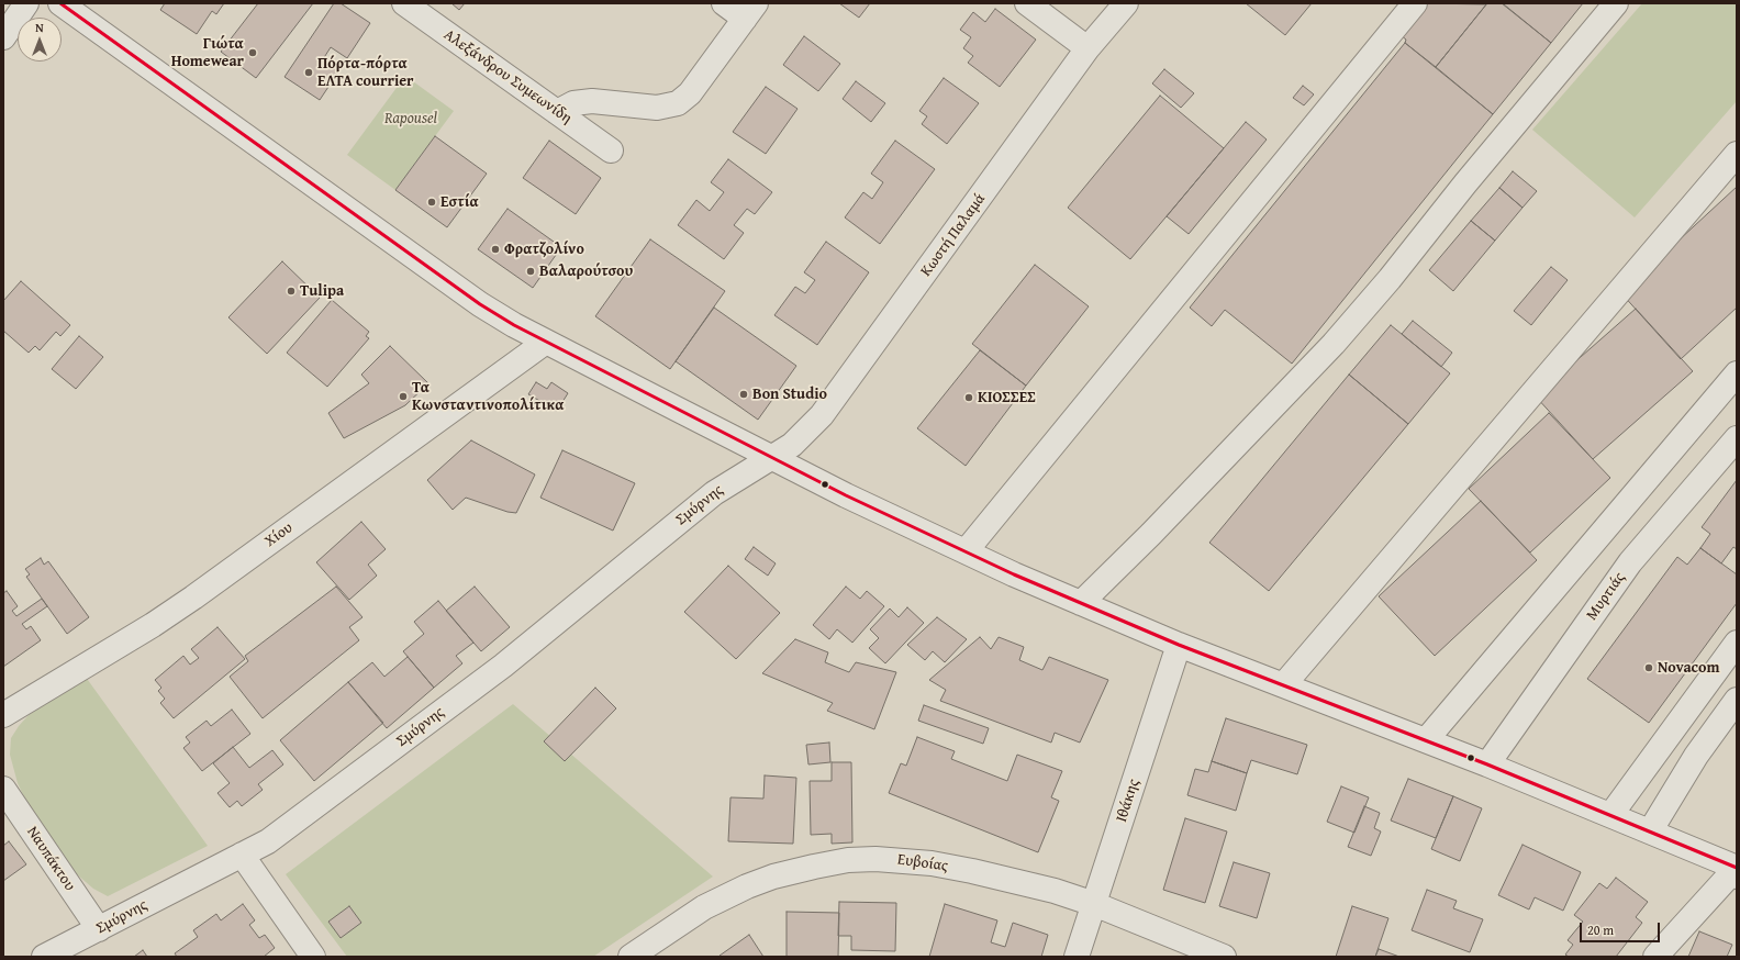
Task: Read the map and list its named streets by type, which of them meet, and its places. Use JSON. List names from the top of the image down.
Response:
{
  "streets": {
    "street": [
      "Αλεξάνδρου Συμεωνίδη",
      "Κωστή Παλαμά",
      "Σμύρνης",
      "Χίου",
      "Μυρτιάς",
      "Ιθάκης",
      "Ναυπάκτου",
      "Ευβοίας"
    ]
  },
  "crossings": [
    ["Κωστή Παλαμά", "Σμύρνης"],
    ["Σμύρνης", "Ναυπάκτου"],
    ["Ιθάκης", "Ευβοίας"]
  ],
  "parks": ["Rapousel"],
  "places": [
    "Γιώτα Homewear",
    "Πόρτα-πόρτα ΕΛΤΑ courrier",
    "Εστία",
    "Φρατζολίνο",
    "Βαλαρούτσου",
    "Tulipa",
    "Bon Studio",
    "Τα Κωνσταντινοπολίτικα",
    "ΚΙΟΣΣΕΣ",
    "Novacom"
  ],
  "scale_bar": "20 m",
  "north": "top"
}
